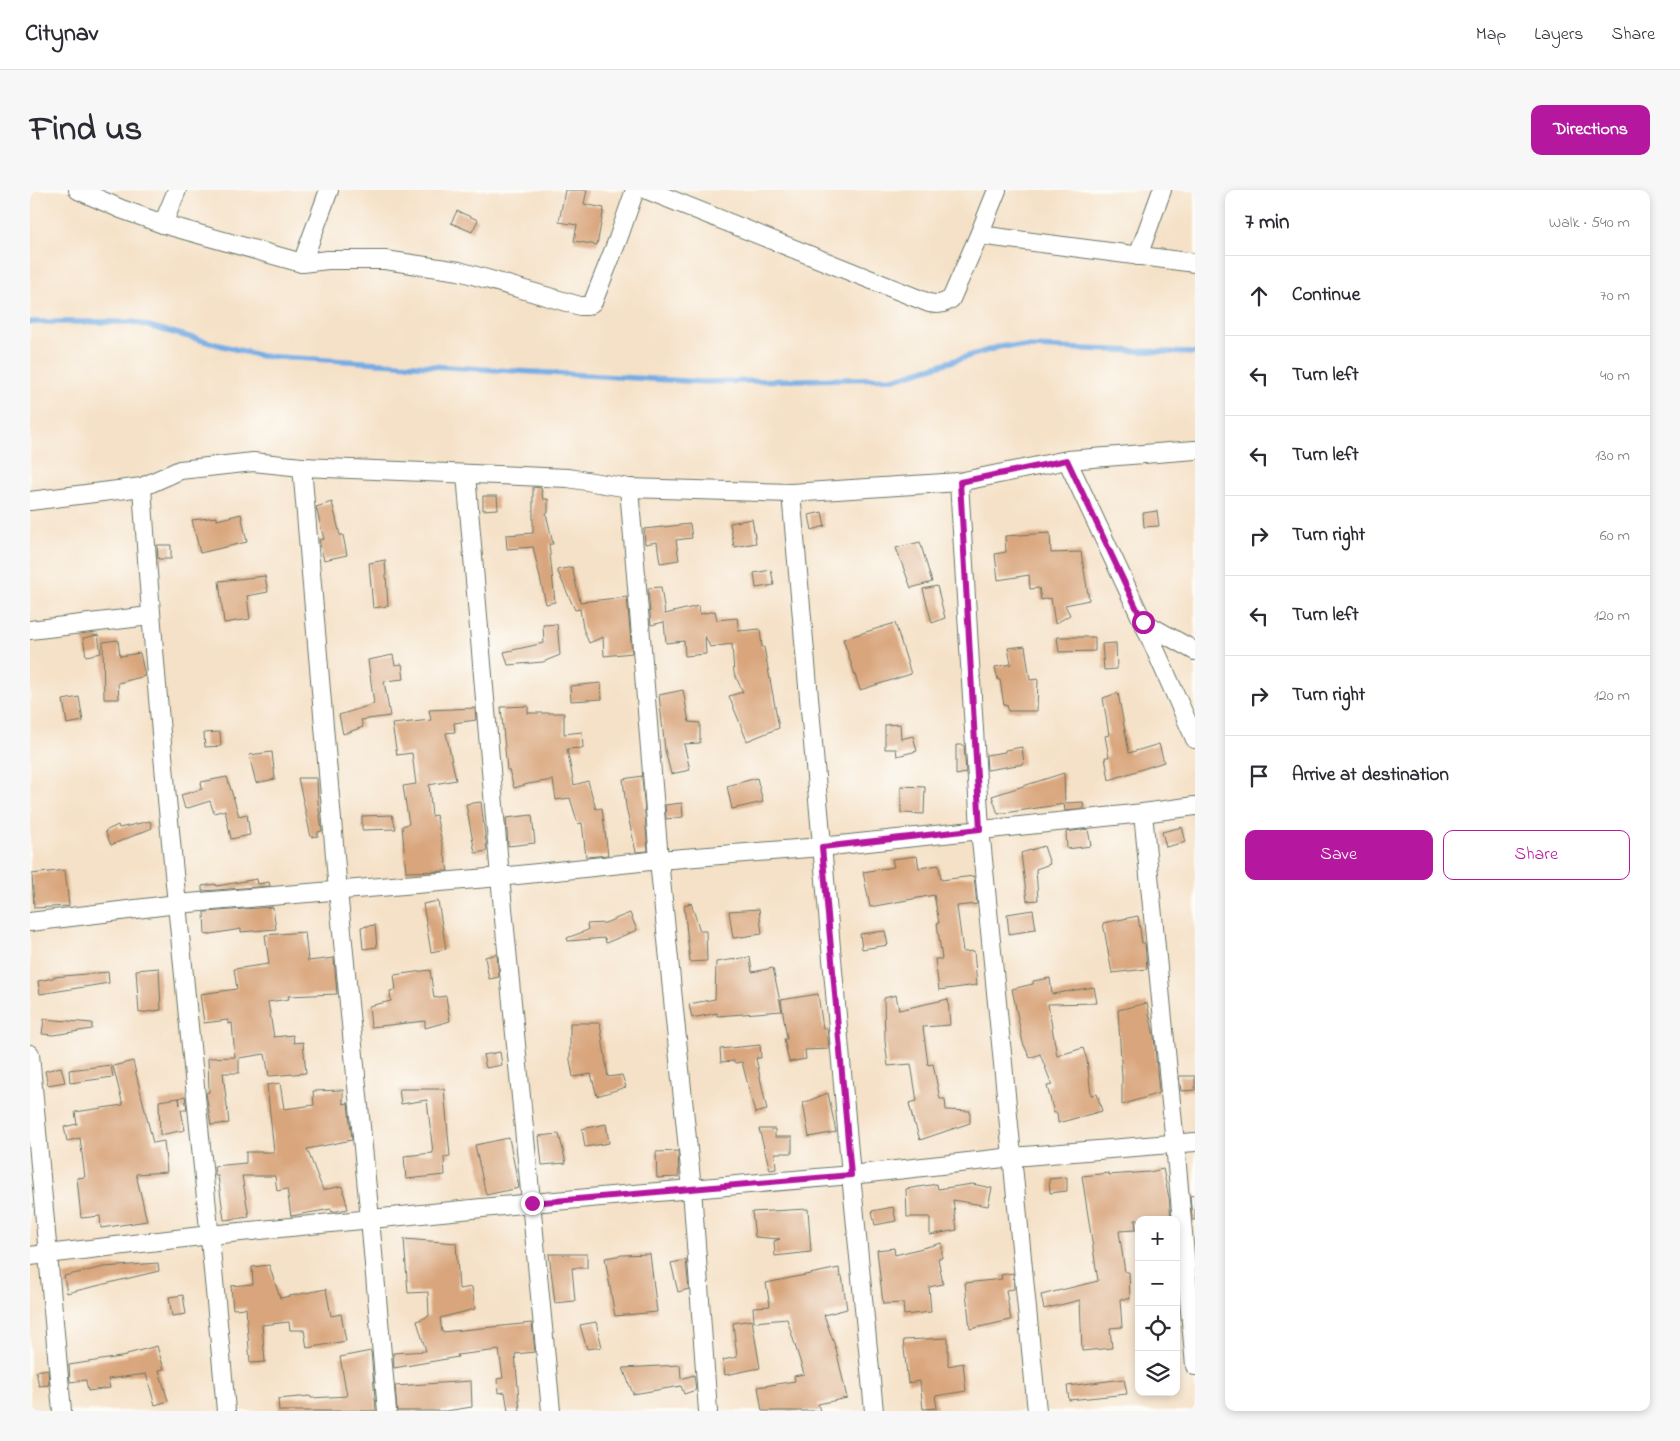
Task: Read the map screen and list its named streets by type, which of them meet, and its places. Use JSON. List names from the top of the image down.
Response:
{
  "page": {
    "header": "Citynav",
    "nav": ["Map", "Layers", "Share"],
    "title": "Find us",
    "buttons": [
      "Directions",
      ["Save", "Share"]
    ],
    "heading": ["7 min", "Walk · 540 m"],
    "list": [
      ["Continue", "70 m"],
      ["Turn left", "40 m"],
      ["Turn left", "130 m"],
      ["Turn right", "60 m"],
      ["Turn left", "120 m"],
      ["Turn right", "120 m"],
      "Arrive at destination"
    ],
    "map_buttons": ["+", "−"]
  }
}
